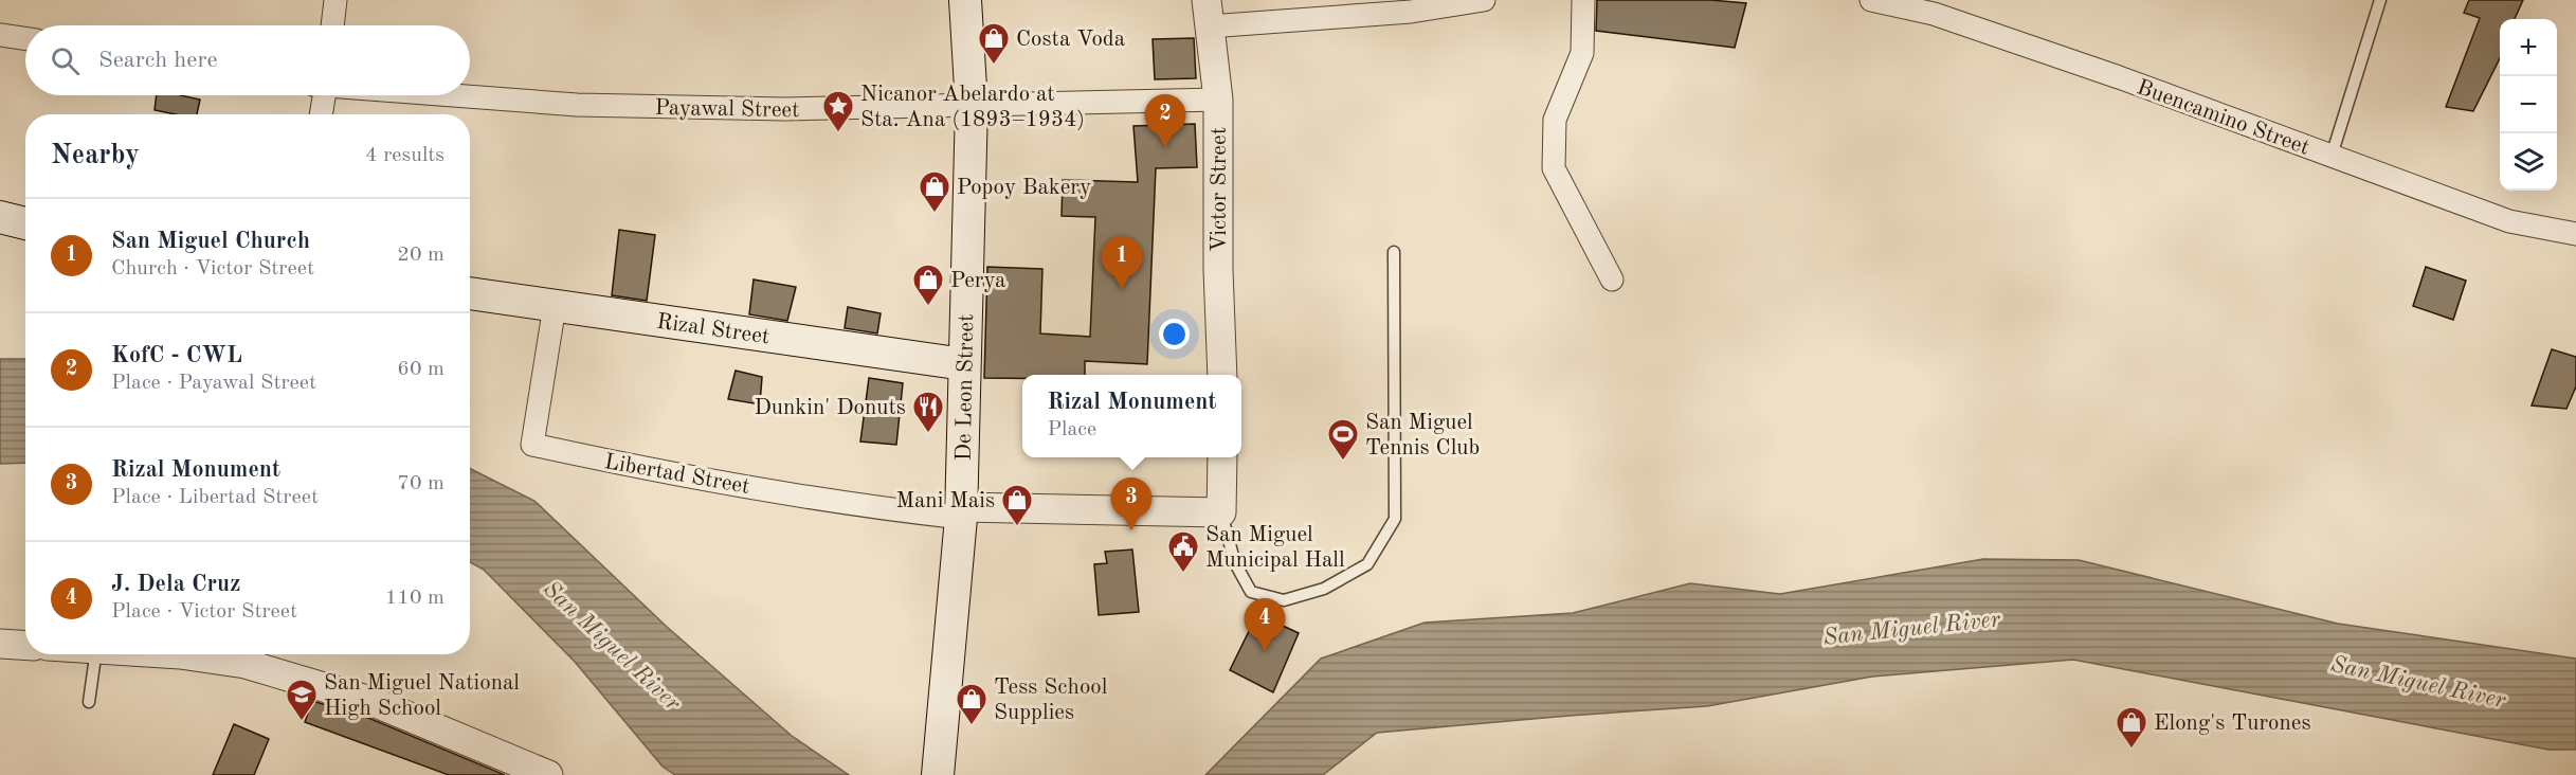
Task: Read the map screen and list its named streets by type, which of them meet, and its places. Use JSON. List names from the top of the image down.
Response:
{
  "streets": {
    "main road": ["Rizal Street", "De Leon Street"],
    "street": [
      "Payawal Street",
      "Buencamino Street",
      "Victor Street",
      "Libertad Street"
    ]
  },
  "crossings": [
    ["Payawal Street", "Victor Street"],
    ["Payawal Street", "De Leon Street"],
    ["Rizal Street", "De Leon Street"],
    ["Rizal Street", "Libertad Street"],
    ["De Leon Street", "Libertad Street"]
  ],
  "water": ["San Miguel River"],
  "places": {
    "shop": [
      "Costa Voda",
      "Popoy Bakery",
      "Perya",
      "Mani Mais",
      "Tess School Supplies",
      "Elong's Turones"
    ],
    "place": ["Nicanor Abelardo at Sta. Ana (1893–1934)"],
    "restaurant": ["Dunkin' Donuts"],
    "sports": ["San Miguel Tennis Club"],
    "public building": ["San Miguel Municipal Hall"],
    "school or university": ["San Miguel National High School"]
  },
  "page": {
    "map_buttons": ["+", "−"],
    "search": "Search here",
    "pins": [
      "2",
      "1",
      "3",
      "4"
    ],
    "heading": ["Nearby", "4 results"],
    "list": [
      {
        "mark": "1",
        "name": "San Miguel Church",
        "note": "Church · Victor Street",
        "value": "20 m"
      },
      {
        "mark": "2",
        "name": "KofC - CWL",
        "note": "Place · Payawal Street",
        "value": "60 m"
      },
      {
        "mark": "3",
        "name": "Rizal Monument",
        "note": "Place · Libertad Street",
        "value": "70 m"
      },
      {
        "mark": "4",
        "name": "J. Dela Cruz",
        "note": "Place · Victor Street",
        "value": "110 m"
      }
    ],
    "popup": ["Rizal Monument", "Place"]
  }
}
